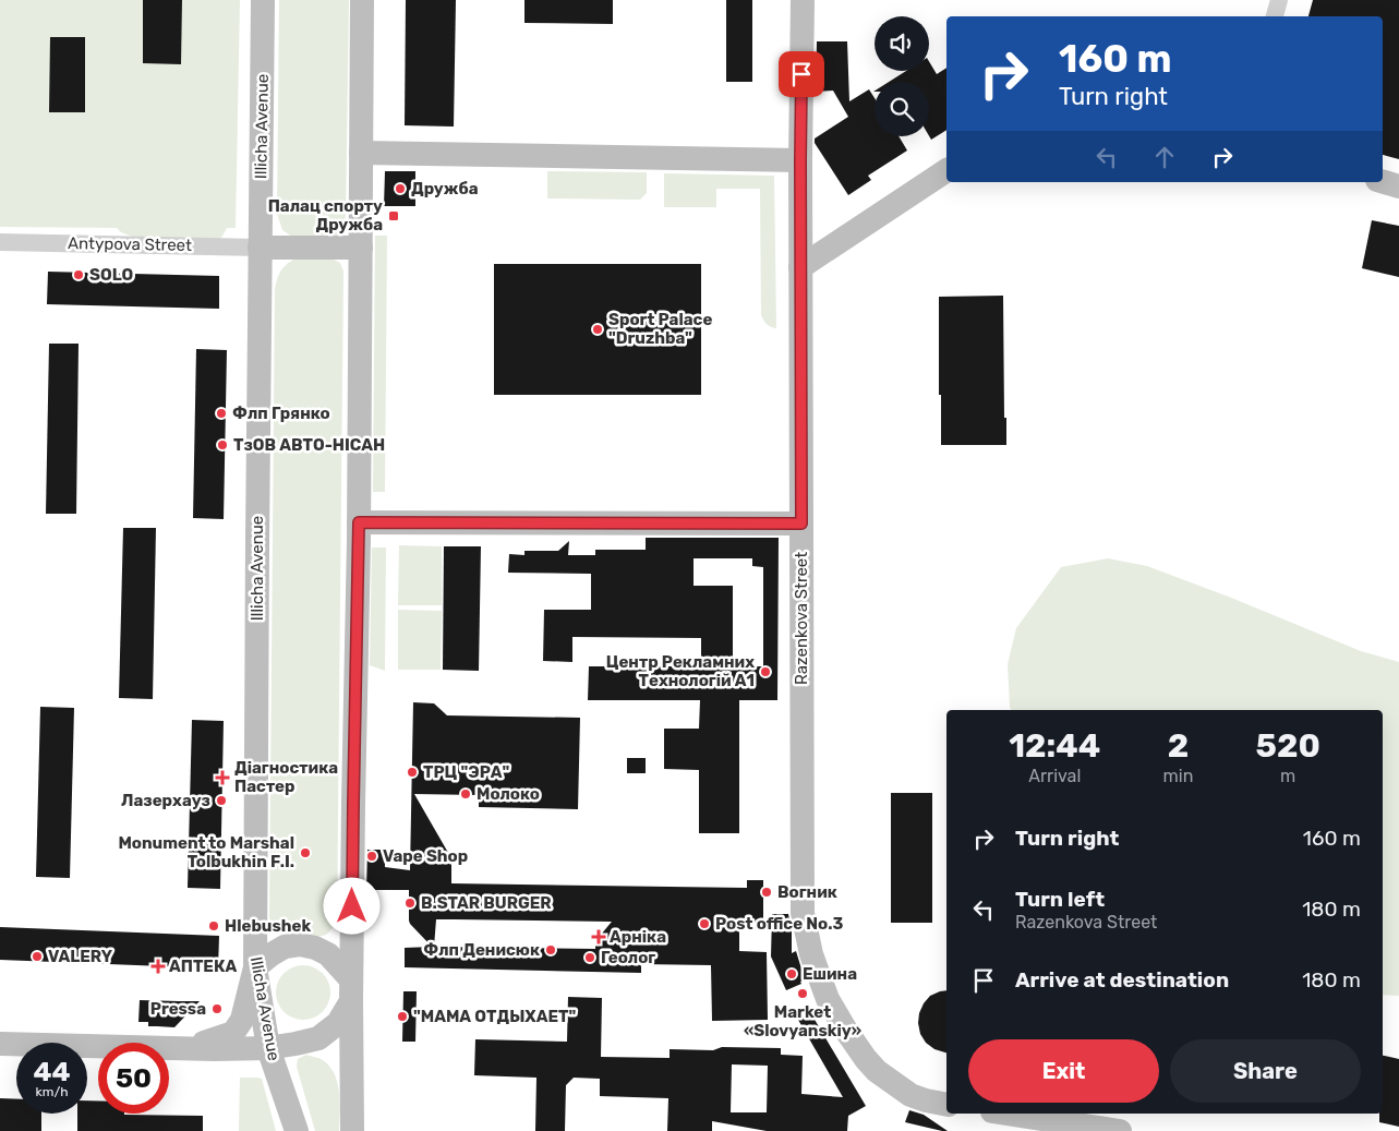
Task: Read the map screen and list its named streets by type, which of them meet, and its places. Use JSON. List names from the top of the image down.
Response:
{
  "streets": {
    "street": ["Illicha Avenue", "Antypova Street", "Razenkova Street"]
  },
  "crossings": [
    ["Illicha Avenue", "Antypova Street"]
  ],
  "places": {
    "other": [
      "Дружба",
      "SOLO",
      "Sport Palace \"Druzhba\"",
      "Флп Грянко",
      "ТзОВ АВТО-НІСАН",
      "Центр Рекламних Технологій А1",
      "ТРЦ \"ЭРА\"",
      "Молоко",
      "Лазерхауз",
      "Monument to Marshal Tolbukhin F.I.",
      "Vape Shop",
      "Вогник",
      "B.STAR BURGER",
      "Post office No.3",
      "Hlebushek",
      "Флп Денисюк",
      "VALERY",
      "Геолог",
      "Ешина",
      "Market «Slovyanskiy»",
      "Pressa",
      "\"МАМА ОТДЫХАЕТ\""
    ],
    "transit": ["Палац спорту Дружба"],
    "health": ["Діагностика Пастер", "Арніка", "АПТЕКА"]
  },
  "page": {
    "turn": ["160 m", "Turn right"],
    "eta": [
      "12:44",
      "Arrival",
      "2",
      "min",
      "520",
      "m"
    ],
    "list": [
      {
        "name": "Turn right",
        "value": "160 m"
      },
      {
        "name": "Turn left",
        "note": "Razenkova Street",
        "value": "180 m"
      },
      {
        "name": "Arrive at destination",
        "value": "180 m"
      }
    ],
    "buttons": ["Exit", "Share"],
    "speed": "44 km/h",
    "limit": "50"
  }
}
